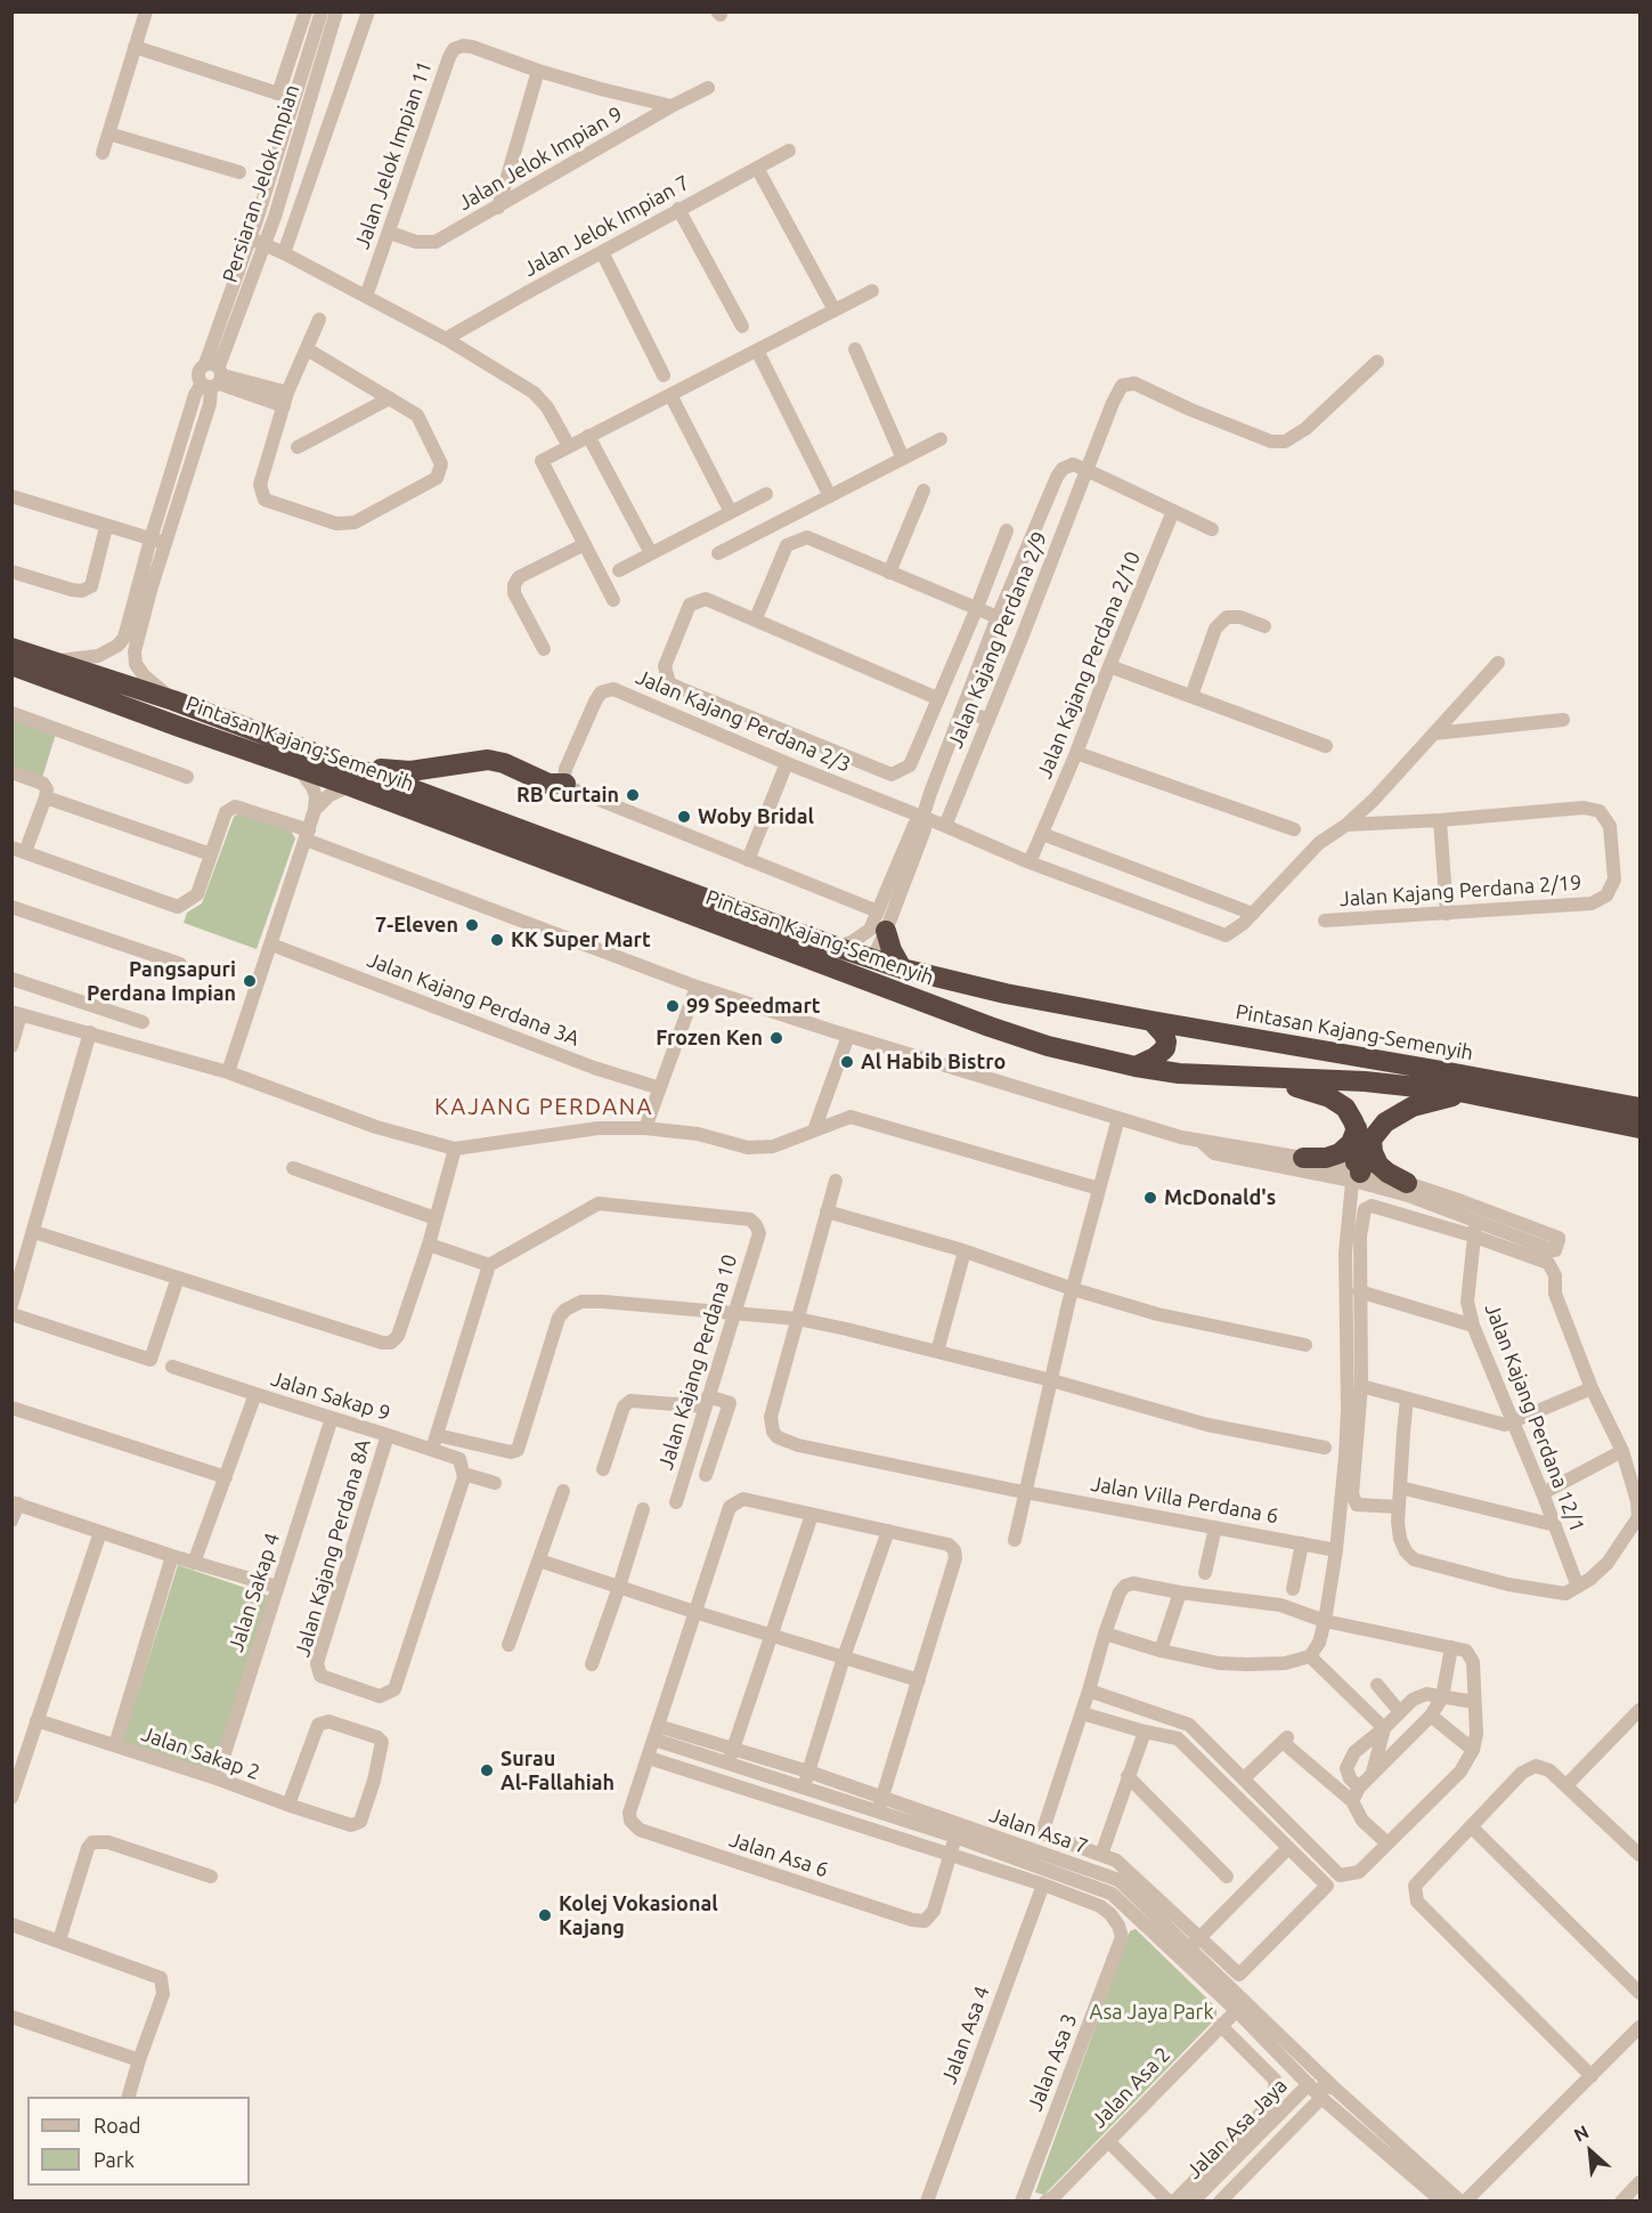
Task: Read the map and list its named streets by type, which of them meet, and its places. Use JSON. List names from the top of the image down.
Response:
{
  "streets": {
    "highway": ["Pintasan Kajang-Semenyih"],
    "street": [
      "Jalan Jelok Impian 11",
      "Jalan Jelok Impian 9",
      "Persiaran Jelok Impian",
      "Jalan Jelok Impian 7",
      "Jalan Kajang Perdana 2/9",
      "Jalan Kajang Perdana 2/10",
      "Jalan Kajang Perdana 2/3",
      "Jalan Kajang Perdana 2/19",
      "Jalan Kajang Perdana 3A",
      "Jalan Kajang Perdana 10",
      "Jalan Sakap 9",
      "Jalan Kajang Perdana 12/1",
      "Jalan Villa Perdana 6",
      "Jalan Kajang Perdana 8A",
      "Jalan Sakap 4",
      "Jalan Sakap 2",
      "Jalan Asa 7",
      "Jalan Asa 6",
      "Jalan Asa 4",
      "Jalan Asa 3",
      "Jalan Asa 2",
      "Jalan Asa Jaya"
    ]
  },
  "crossings": [
    ["Jalan Jelok Impian 11", "Jalan Jelok Impian 9"],
    ["Persiaran Jelok Impian", "Pintasan Kajang-Semenyih"],
    ["Jalan Kajang Perdana 2/9", "Jalan Kajang Perdana 2/3"],
    ["Jalan Kajang Perdana 2/10", "Jalan Kajang Perdana 2/3"],
    ["Jalan Sakap 9", "Jalan Kajang Perdana 8A"],
    ["Jalan Sakap 9", "Jalan Sakap 4"],
    ["Jalan Sakap 4", "Jalan Sakap 2"],
    ["Jalan Asa 7", "Jalan Asa 2"],
    ["Jalan Asa 7", "Jalan Asa Jaya"]
  ],
  "districts": ["KAJANG PERDANA"],
  "parks": ["Asa Jaya Park"],
  "places": [
    "RB Curtain",
    "Woby Bridal",
    "7-Eleven",
    "KK Super Mart",
    "Pangsapuri Perdana Impian",
    "99 Speedmart",
    "Frozen Ken",
    "Al Habib Bistro",
    "McDonald's",
    "Surau Al-Fallahiah",
    "Kolej Vokasional Kajang"
  ],
  "legend": ["Road", "Park"],
  "north": "top left"
}
